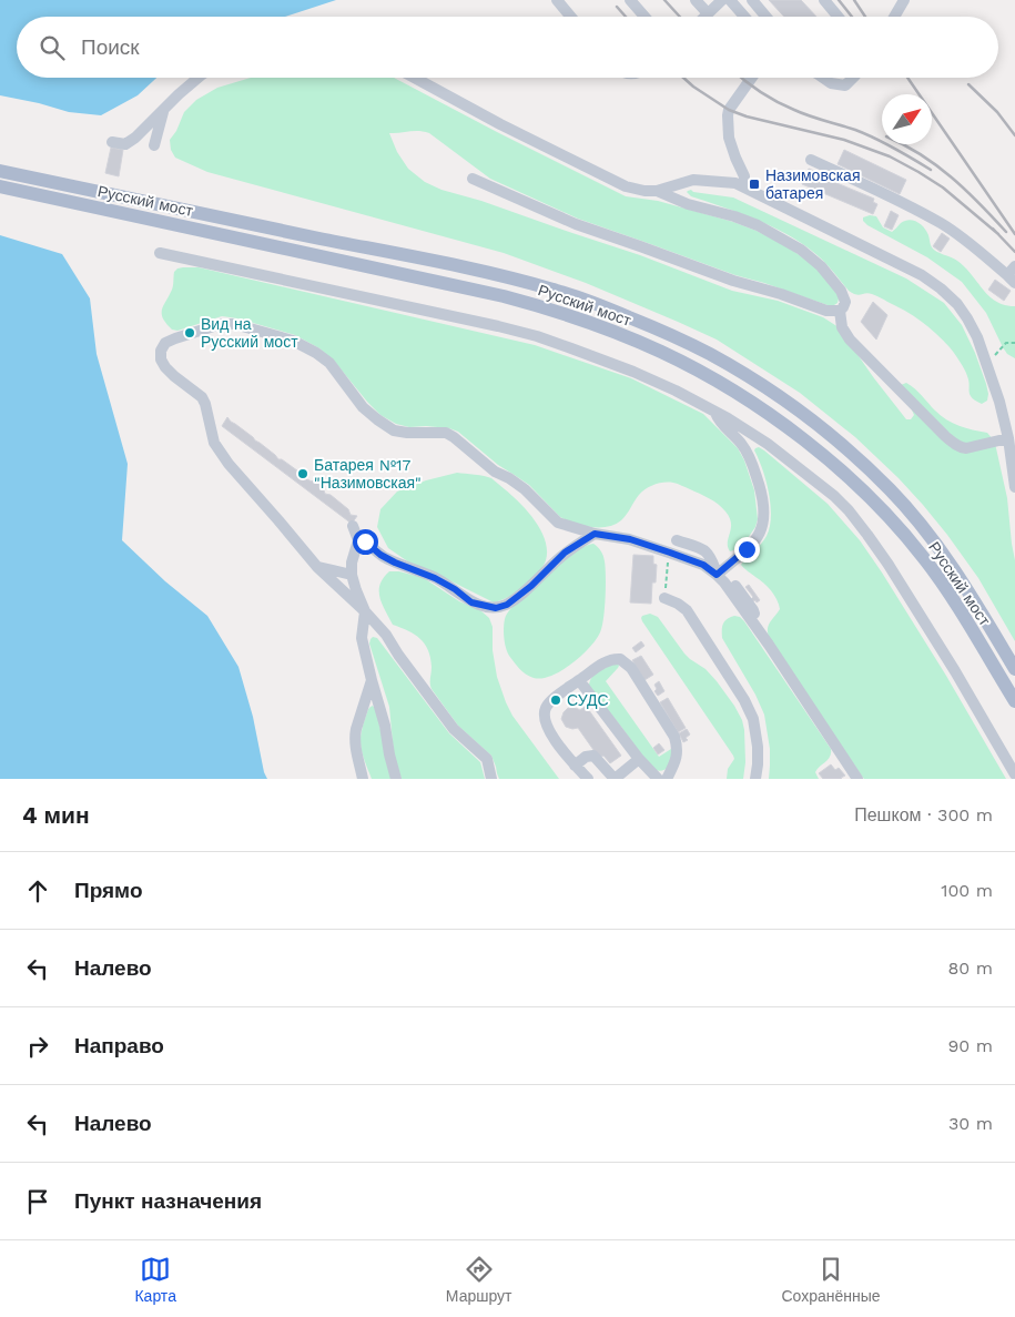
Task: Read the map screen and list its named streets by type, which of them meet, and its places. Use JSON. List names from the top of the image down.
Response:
{
  "streets": {
    "main road": ["Русский мост"]
  },
  "places": {
    "transit": ["Назимовская батарея"],
    "other": ["Вид на Русский мост", "Батарея №17 \"Назимовская\"", "СУДС"]
  },
  "north": "top right",
  "page": {
    "search": "Поиск",
    "heading": ["4 мин", "Пешком · 300 m"],
    "list": [
      ["Прямо", "100 m"],
      ["Налево", "80 m"],
      ["Направо", "90 m"],
      ["Налево", "30 m"],
      "Пункт назначения"
    ],
    "nav": ["Карта", "Маршрут", "Сохранённые"]
  }
}
